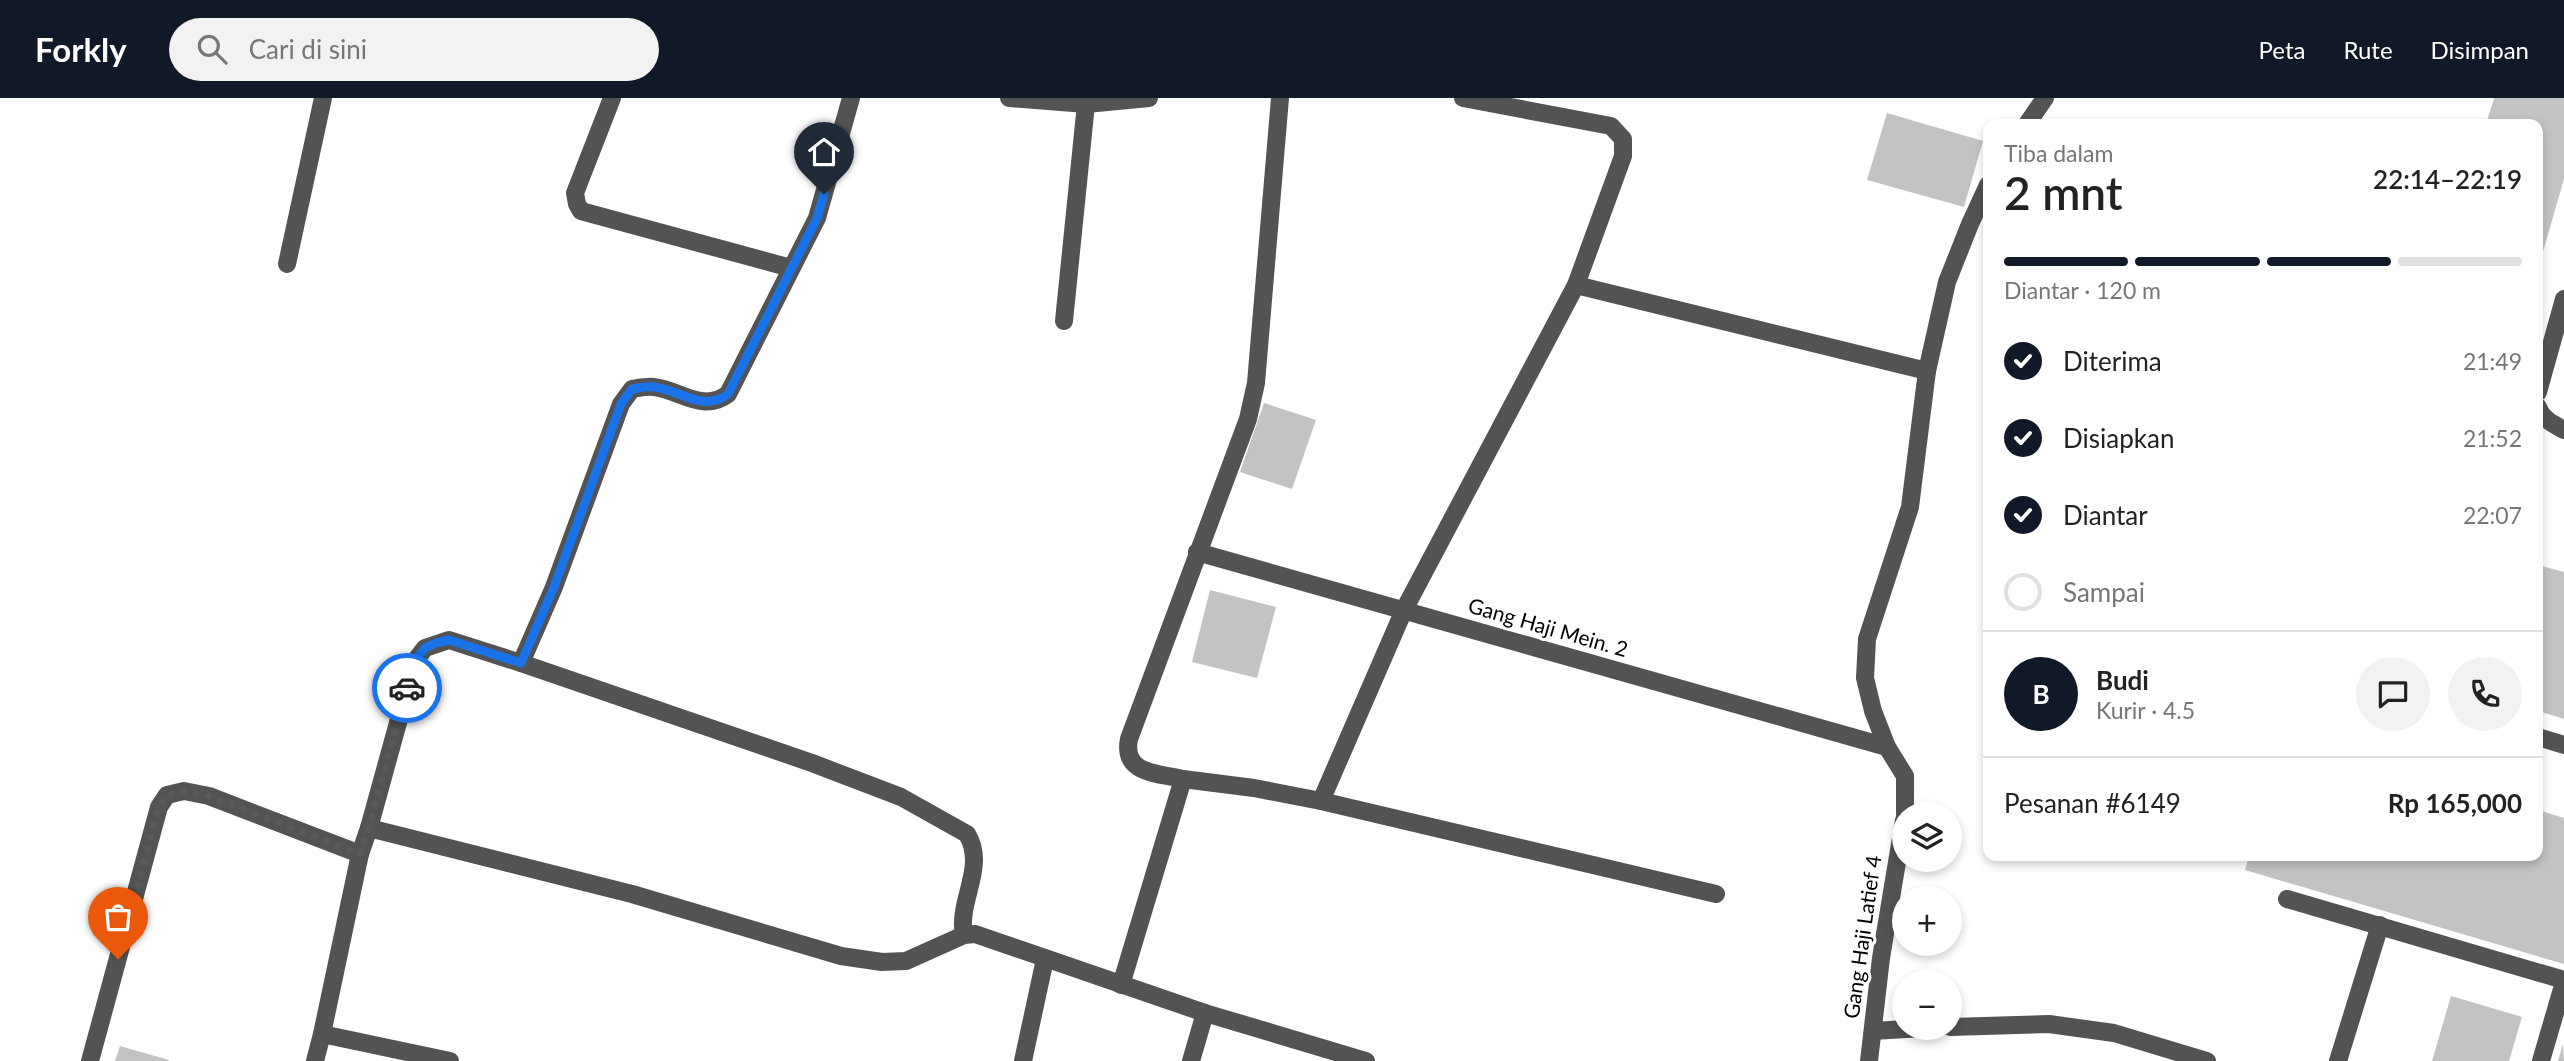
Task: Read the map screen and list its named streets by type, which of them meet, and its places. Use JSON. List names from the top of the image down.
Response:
{
  "streets": {
    "street": ["Gang Haji Mein. 2", "Gang Haji Latief 4"]
  },
  "page": {
    "header": "Forkly",
    "search": "Cari di sini",
    "nav": ["Peta", "Rute", "Disimpan"],
    "heading": ["2 mnt", "Tiba dalam", "22:14–22:19"],
    "panel": [
      "Budi",
      "Kurir · 4.5",
      "Pesanan #6149",
      "Rp 165,000"
    ],
    "bar": "Diantar · 120 m",
    "list": [
      ["Diterima", "21:49"],
      ["Disiapkan", "21:52"],
      ["Diantar", "22:07"],
      "Sampai"
    ],
    "round": "B",
    "map_buttons": ["+", "−"]
  }
}
